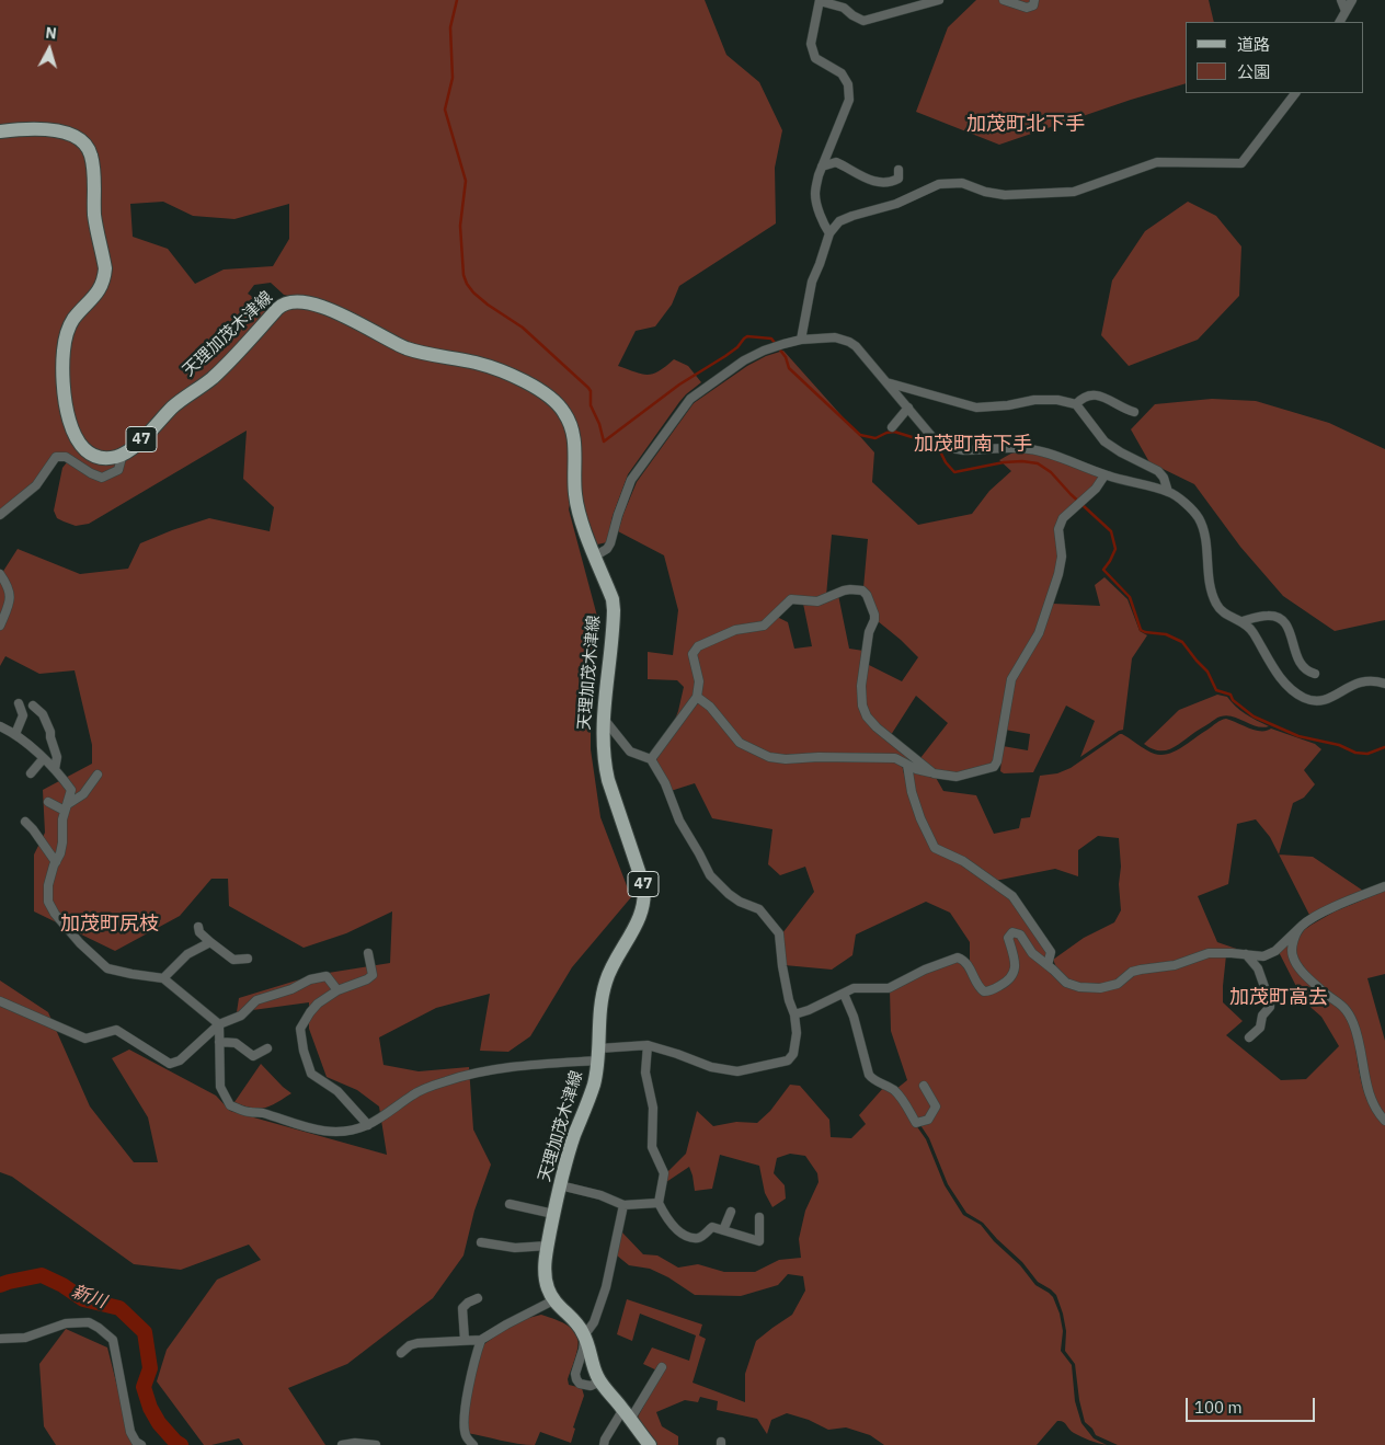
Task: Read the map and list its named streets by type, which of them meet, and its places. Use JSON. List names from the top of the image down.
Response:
{
  "streets": {
    "main road": ["天理加茂木津線", "47"]
  },
  "crossings": [
    ["天理加茂木津線", "47"]
  ],
  "districts": [
    "加茂町北下手",
    "加茂町南下手",
    "加茂町尻枝",
    "加茂町高去"
  ],
  "water": ["新川"],
  "legend": ["道路", "公園"],
  "scale_bar": "100 m",
  "north": "top"
}
